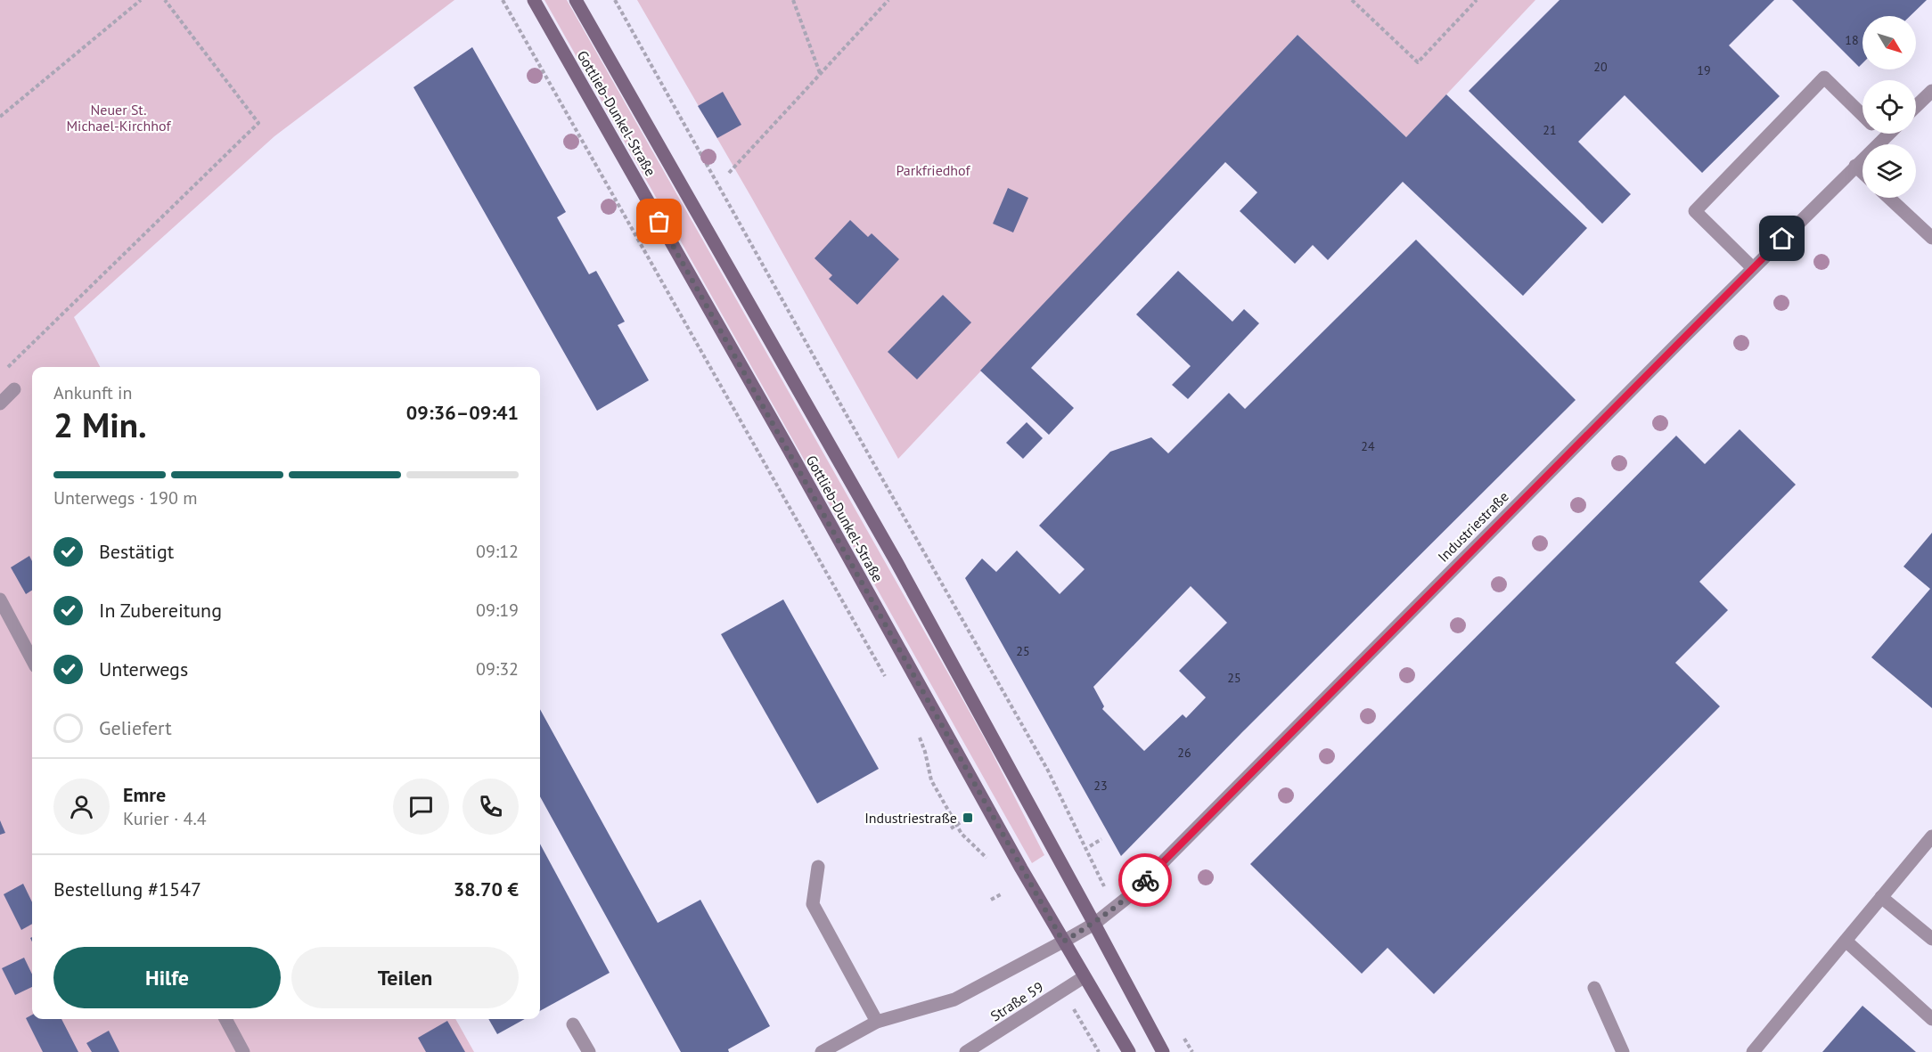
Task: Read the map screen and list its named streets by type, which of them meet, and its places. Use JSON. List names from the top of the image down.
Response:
{
  "streets": {
    "street": ["Gottlieb-Dunkel-Straße", "Industriestraße", "Straße 59"]
  },
  "crossings": [
    ["Gottlieb-Dunkel-Straße", "Industriestraße"],
    ["Gottlieb-Dunkel-Straße", "Straße 59"]
  ],
  "parks": ["Neuer St. Michael-Kirchhof", "Parkfriedhof"],
  "places": {
    "transit": ["Industriestraße"]
  },
  "house_numbers": [
    "18",
    "20",
    "19",
    "21",
    "24",
    "25",
    "25",
    "26",
    "23"
  ],
  "north": "bottom right",
  "page": {
    "heading": ["2 Min.", "Ankunft in", "09:36–09:41"],
    "panel": [
      "Emre",
      "Kurier · 4.4",
      "Bestellung #1547",
      "38.70 €"
    ],
    "bar": "Unterwegs · 190 m",
    "list": [
      ["Bestätigt", "09:12"],
      ["In Zubereitung", "09:19"],
      ["Unterwegs", "09:32"],
      "Geliefert"
    ],
    "buttons": ["Hilfe", "Teilen"]
  }
}
